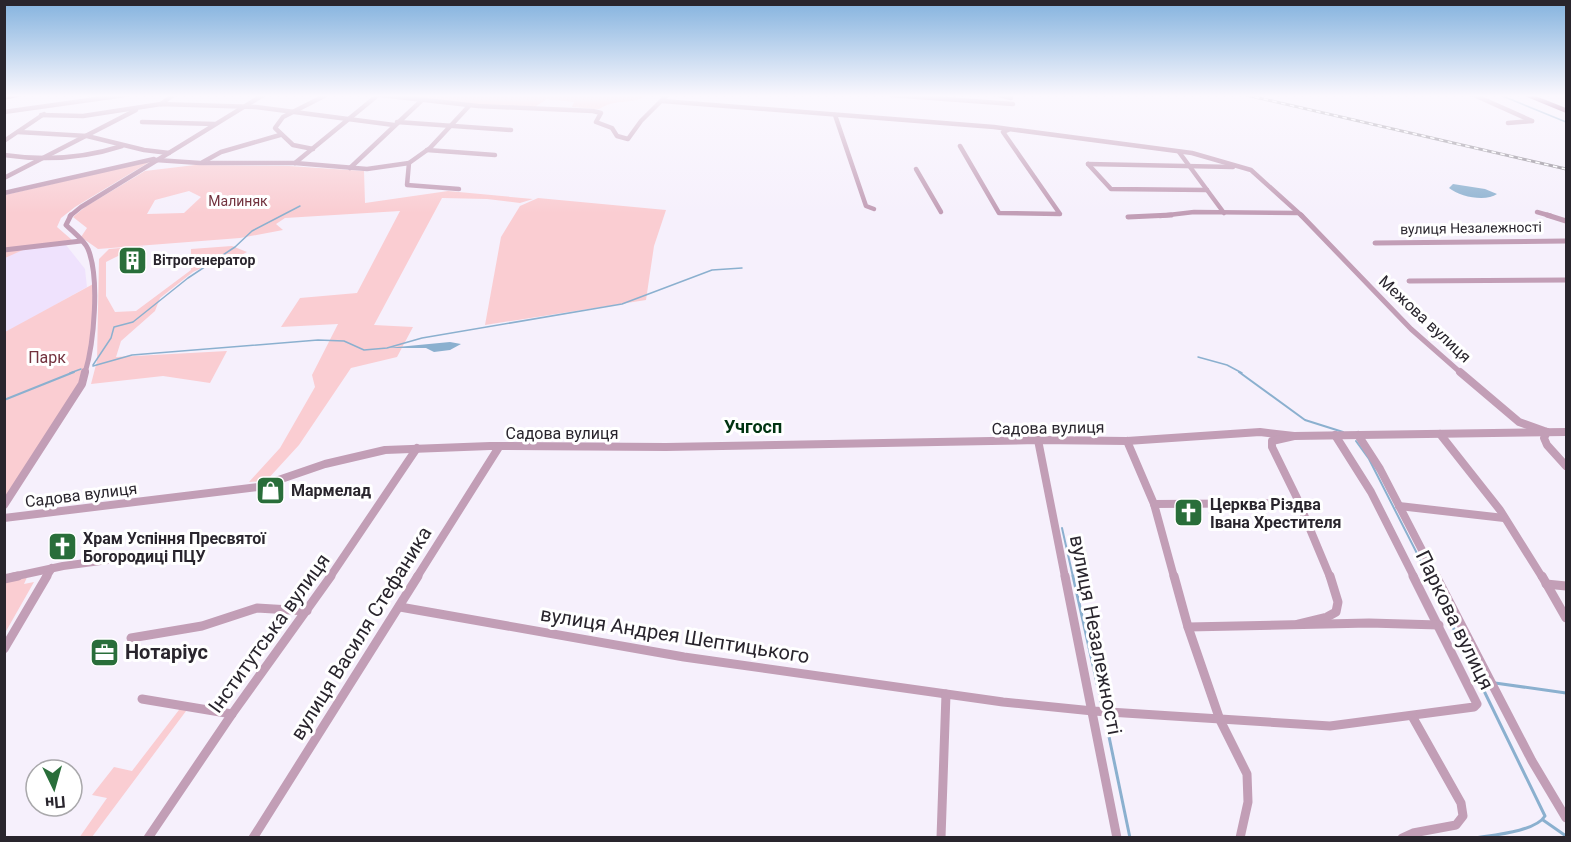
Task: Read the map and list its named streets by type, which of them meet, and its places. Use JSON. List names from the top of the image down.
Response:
{
  "streets": {
    "street": [
      "вулиця Незалежності",
      "Межова вулиця",
      "Садова вулиця",
      "Паркова вулиця",
      "Інститутська вулиця",
      "вулиця Василя Стефаника",
      "вулиця Андрея Шептицького"
    ]
  },
  "crossings": [
    ["вулиця Незалежності", "Садова вулиця"],
    ["вулиця Незалежності", "Паркова вулиця"],
    ["вулиця Незалежності", "вулиця Андрея Шептицького"],
    ["Межова вулиця", "Садова вулиця"],
    ["Садова вулиця", "Паркова вулиця"],
    ["Садова вулиця", "Інститутська вулиця"],
    ["Садова вулиця", "вулиця Василя Стефаника"],
    ["Паркова вулиця", "вулиця Андрея Шептицького"],
    ["вулиця Василя Стефаника", "вулиця Андрея Шептицького"]
  ],
  "districts": ["Учгосп"],
  "parks": ["Малиняк", "Парк"],
  "places": {
    "building": ["Вітрогенератор"],
    "shop": ["Мармелад"],
    "church": ["Церква Різдва Івана Хрестителя", "Храм Успіння Пресвятої Богородиці ПЦУ"],
    "office": ["Нотаріус"]
  },
  "north": "bottom"
}
